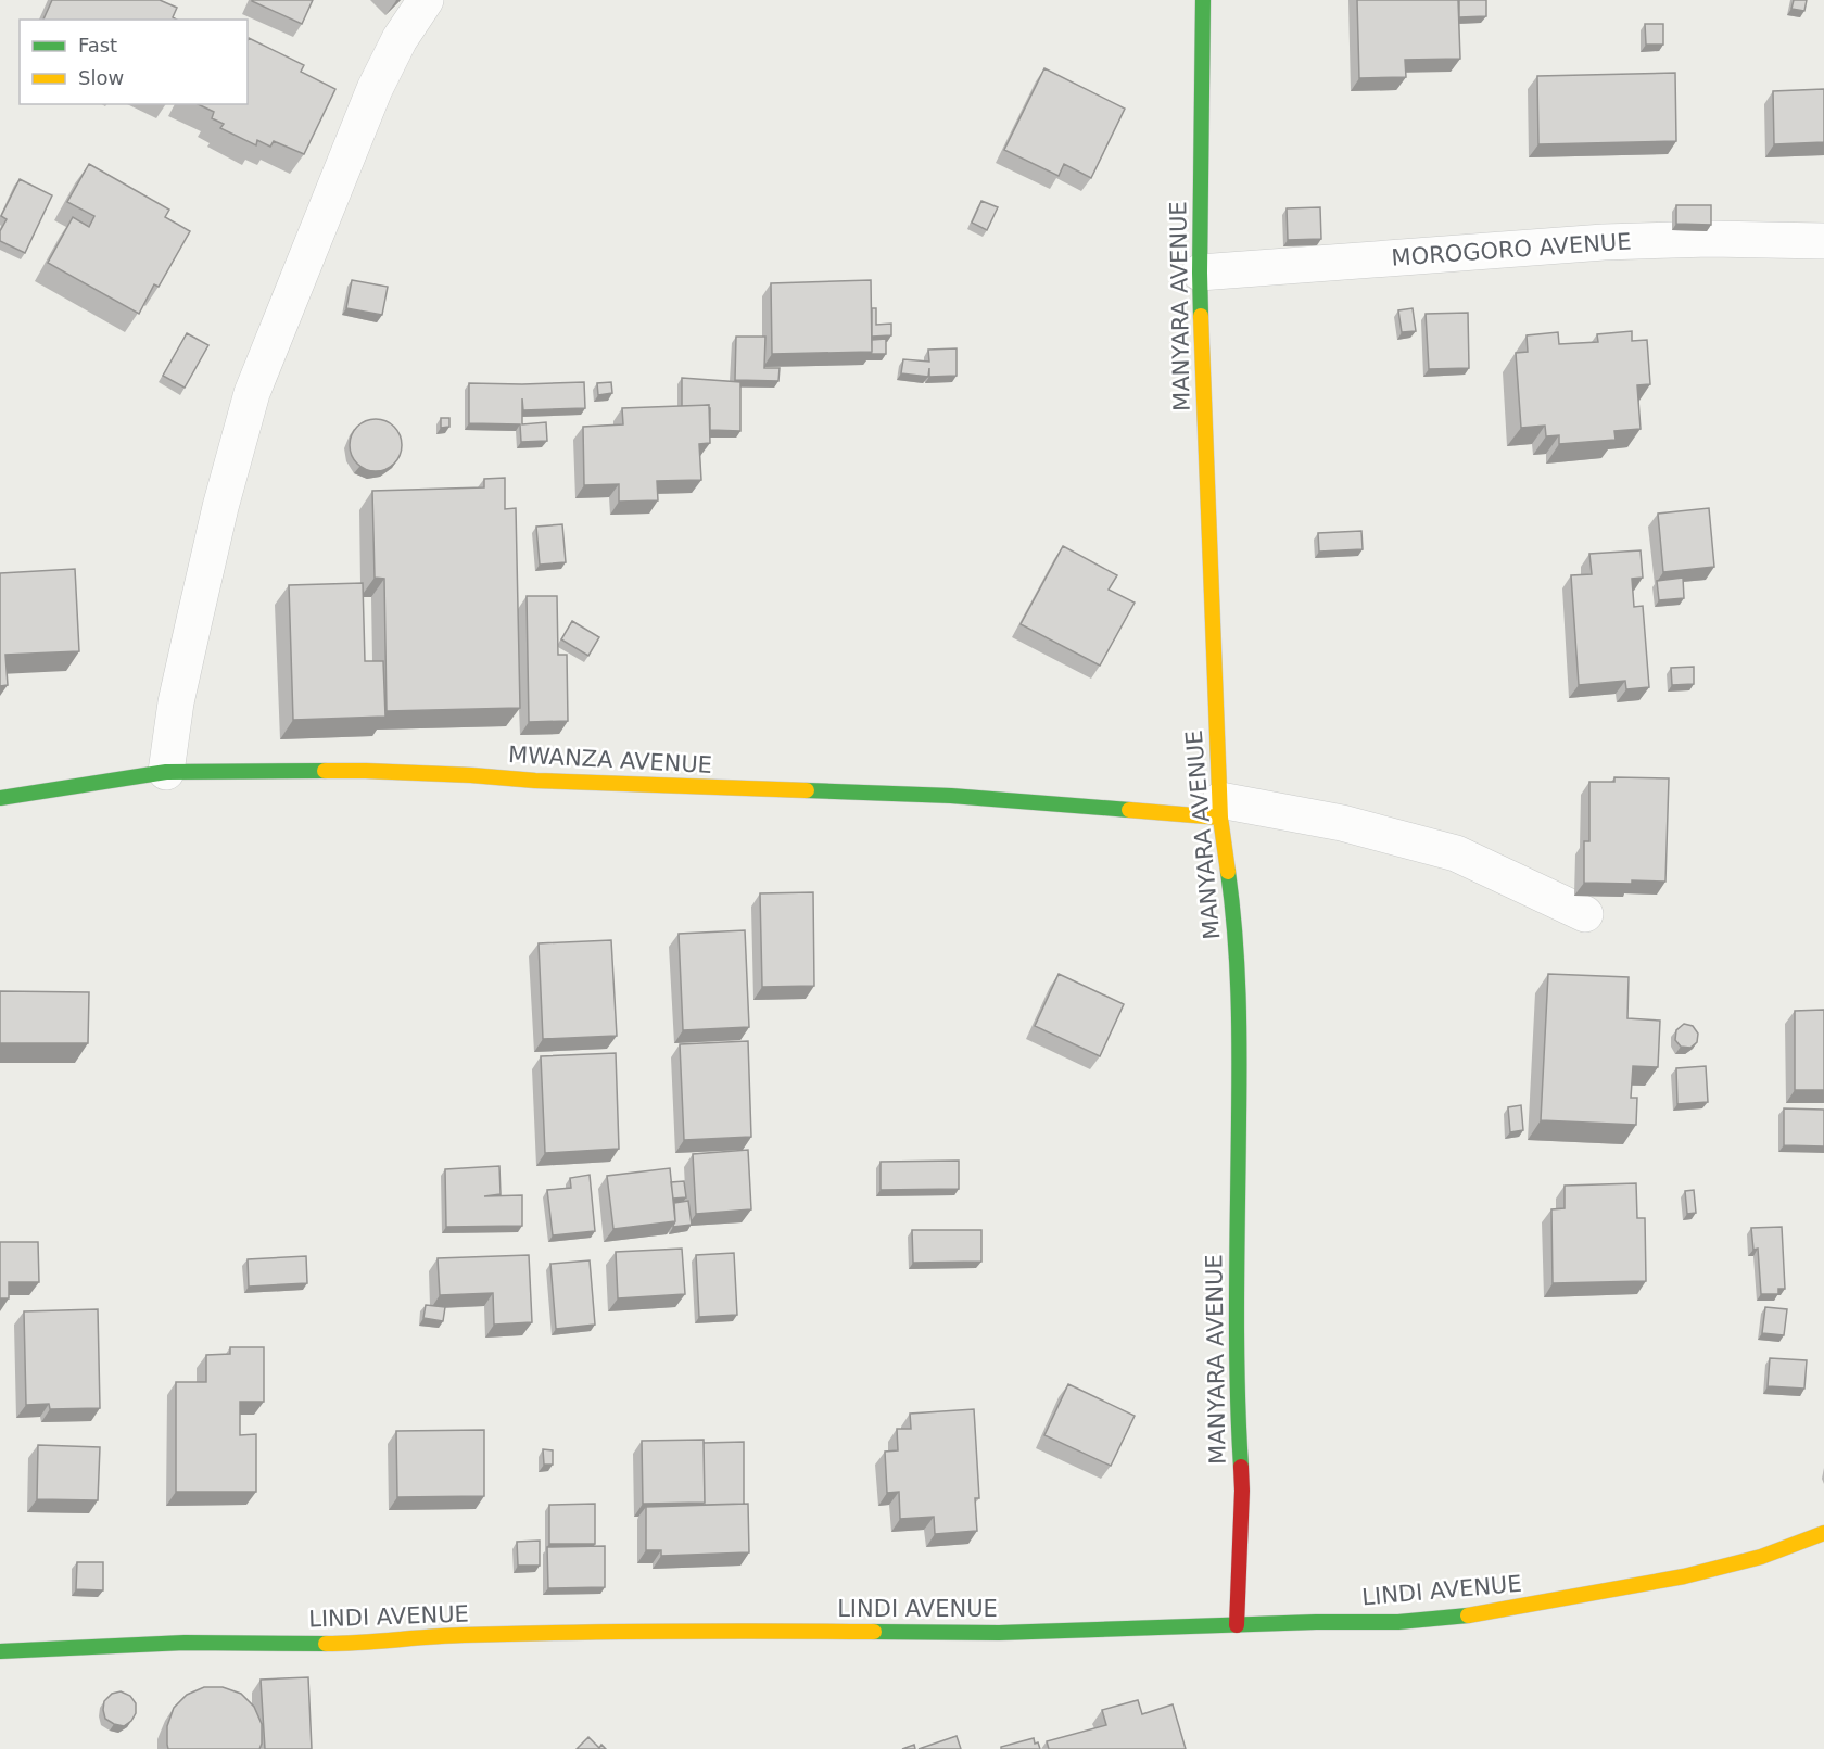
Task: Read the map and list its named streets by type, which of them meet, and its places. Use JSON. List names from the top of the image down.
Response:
{
  "streets": {
    "street": [
      "MOROGORO AVENUE",
      "MANYARA AVENUE",
      "MWANZA AVENUE",
      "LINDI AVENUE"
    ]
  },
  "crossings": [
    ["MOROGORO AVENUE", "MANYARA AVENUE"],
    ["MANYARA AVENUE", "MWANZA AVENUE"],
    ["MANYARA AVENUE", "LINDI AVENUE"]
  ],
  "legend": ["Fast", "Slow"]
}
